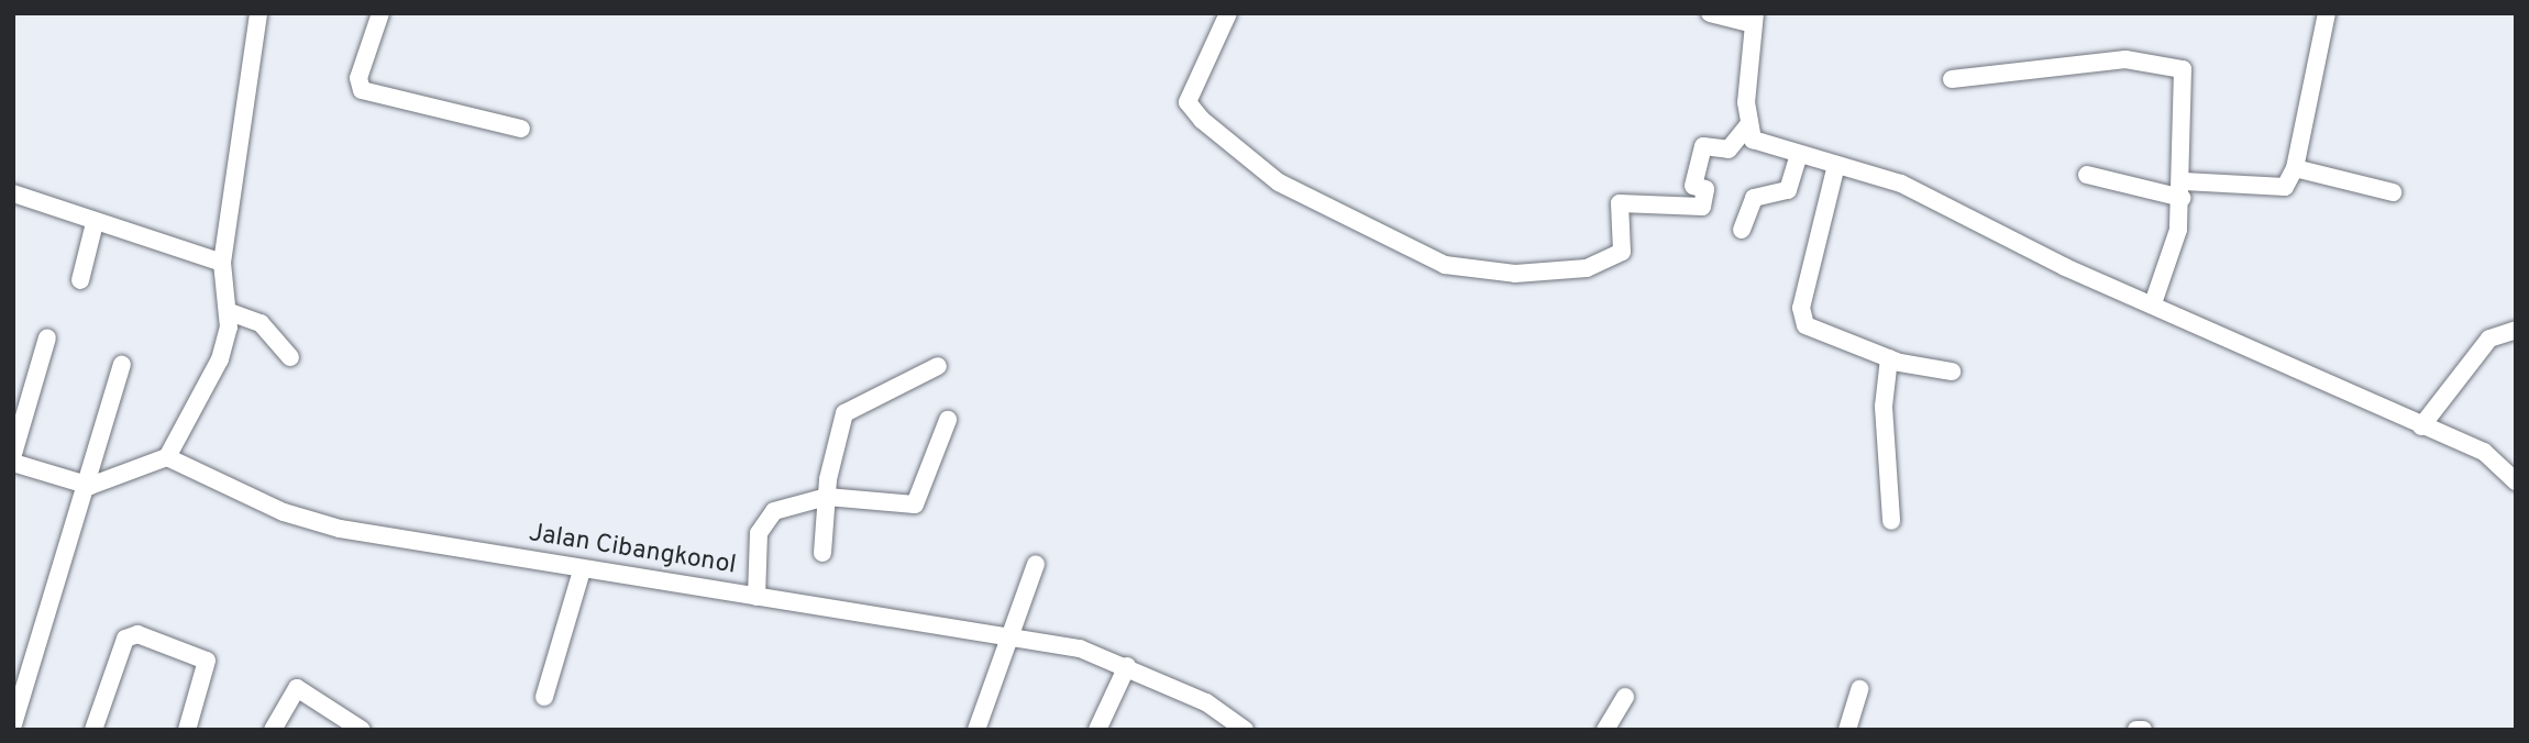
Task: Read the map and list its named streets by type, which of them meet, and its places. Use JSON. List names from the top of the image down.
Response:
{
  "streets": {
    "street": ["Jalan Cibangkonol"]
  }
}
